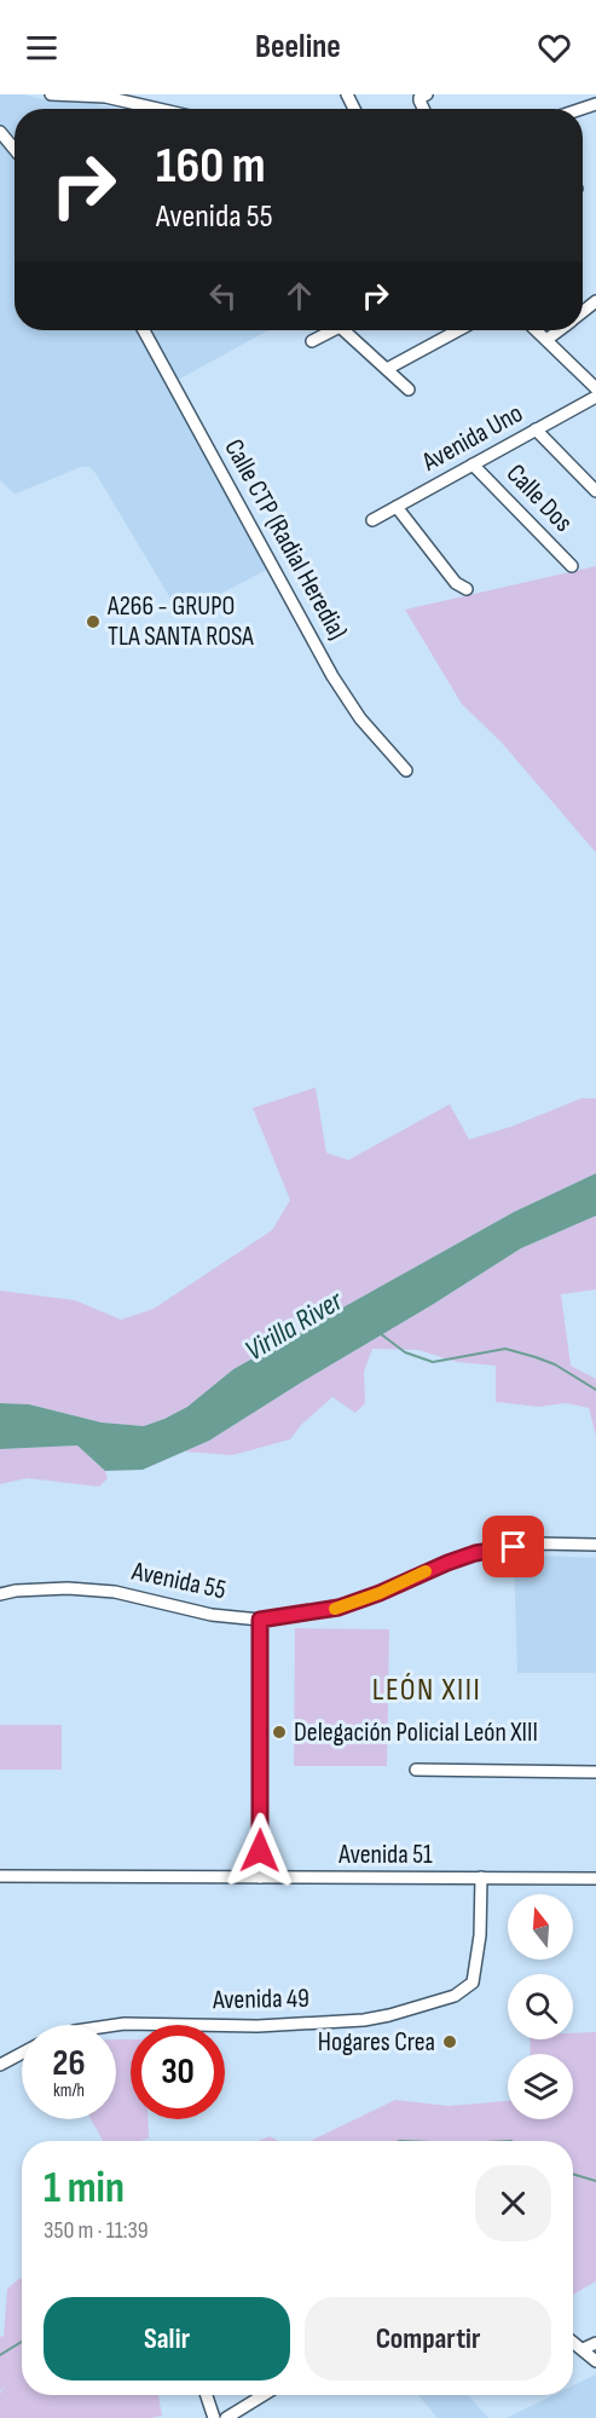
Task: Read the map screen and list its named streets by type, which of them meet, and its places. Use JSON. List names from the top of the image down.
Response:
{
  "streets": {
    "street": [
      "Avenida Uno",
      "Calle Dos",
      "Calle CTP (Radial Heredia)",
      "Avenida 55",
      "Avenida 51",
      "Avenida 49"
    ]
  },
  "crossings": [
    ["Avenida Uno", "Calle Dos"],
    ["Avenida 51", "Avenida 49"]
  ],
  "districts": ["LEÓN XIII"],
  "water": ["Virilla River"],
  "places": ["A266 - GRUPO TLA SANTA ROSA", "Delegación Policial León XIII", "Hogares Crea"],
  "north": "top",
  "page": {
    "header": "Beeline",
    "turn": ["160 m", "Avenida 55"],
    "speed": "26 km/h",
    "limit": "30",
    "heading": ["1 min", "350 m · 11:39"],
    "buttons": ["Salir", "Compartir"]
  }
}
